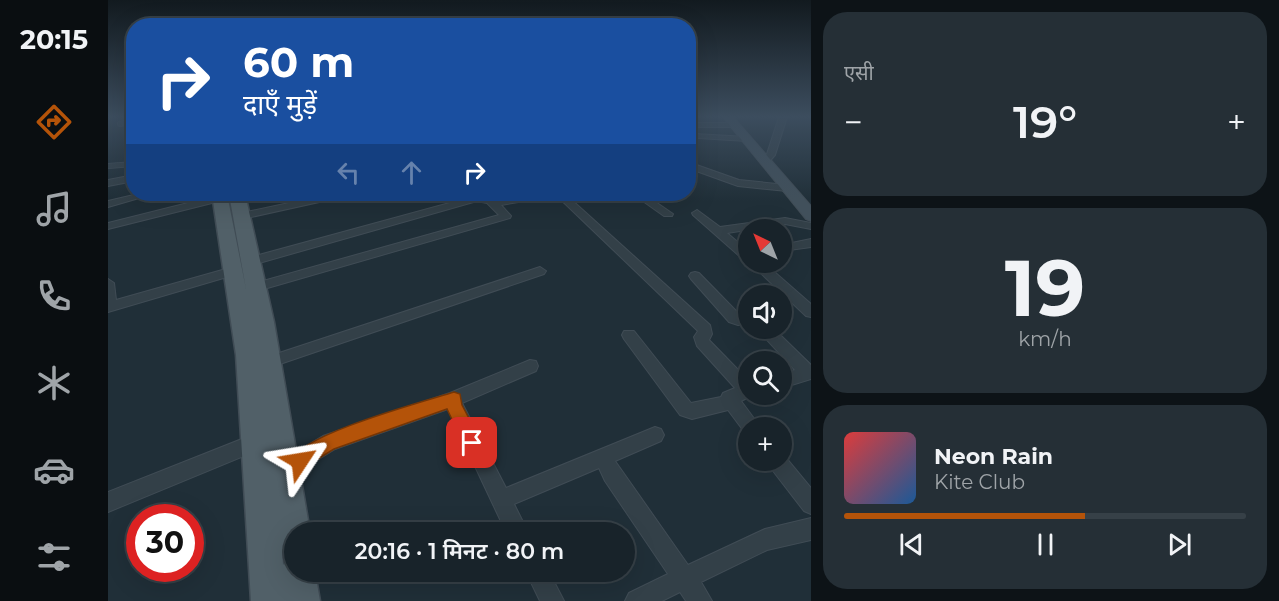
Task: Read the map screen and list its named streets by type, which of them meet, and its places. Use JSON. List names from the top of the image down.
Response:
{
  "north": "top left",
  "page": {
    "tabs": "20:15",
    "tile": [
      "एसी",
      ["19", "km/h"]
    ],
    "turn": ["60 m", "दाएँ मुड़ें"],
    "heat": ["−", "19°", "+"],
    "map_buttons": "+",
    "song": ["Neon Rain", "Kite Club"],
    "limit": "30",
    "trip": "20:16 · 1 मिनट · 80 m"
  }
}
